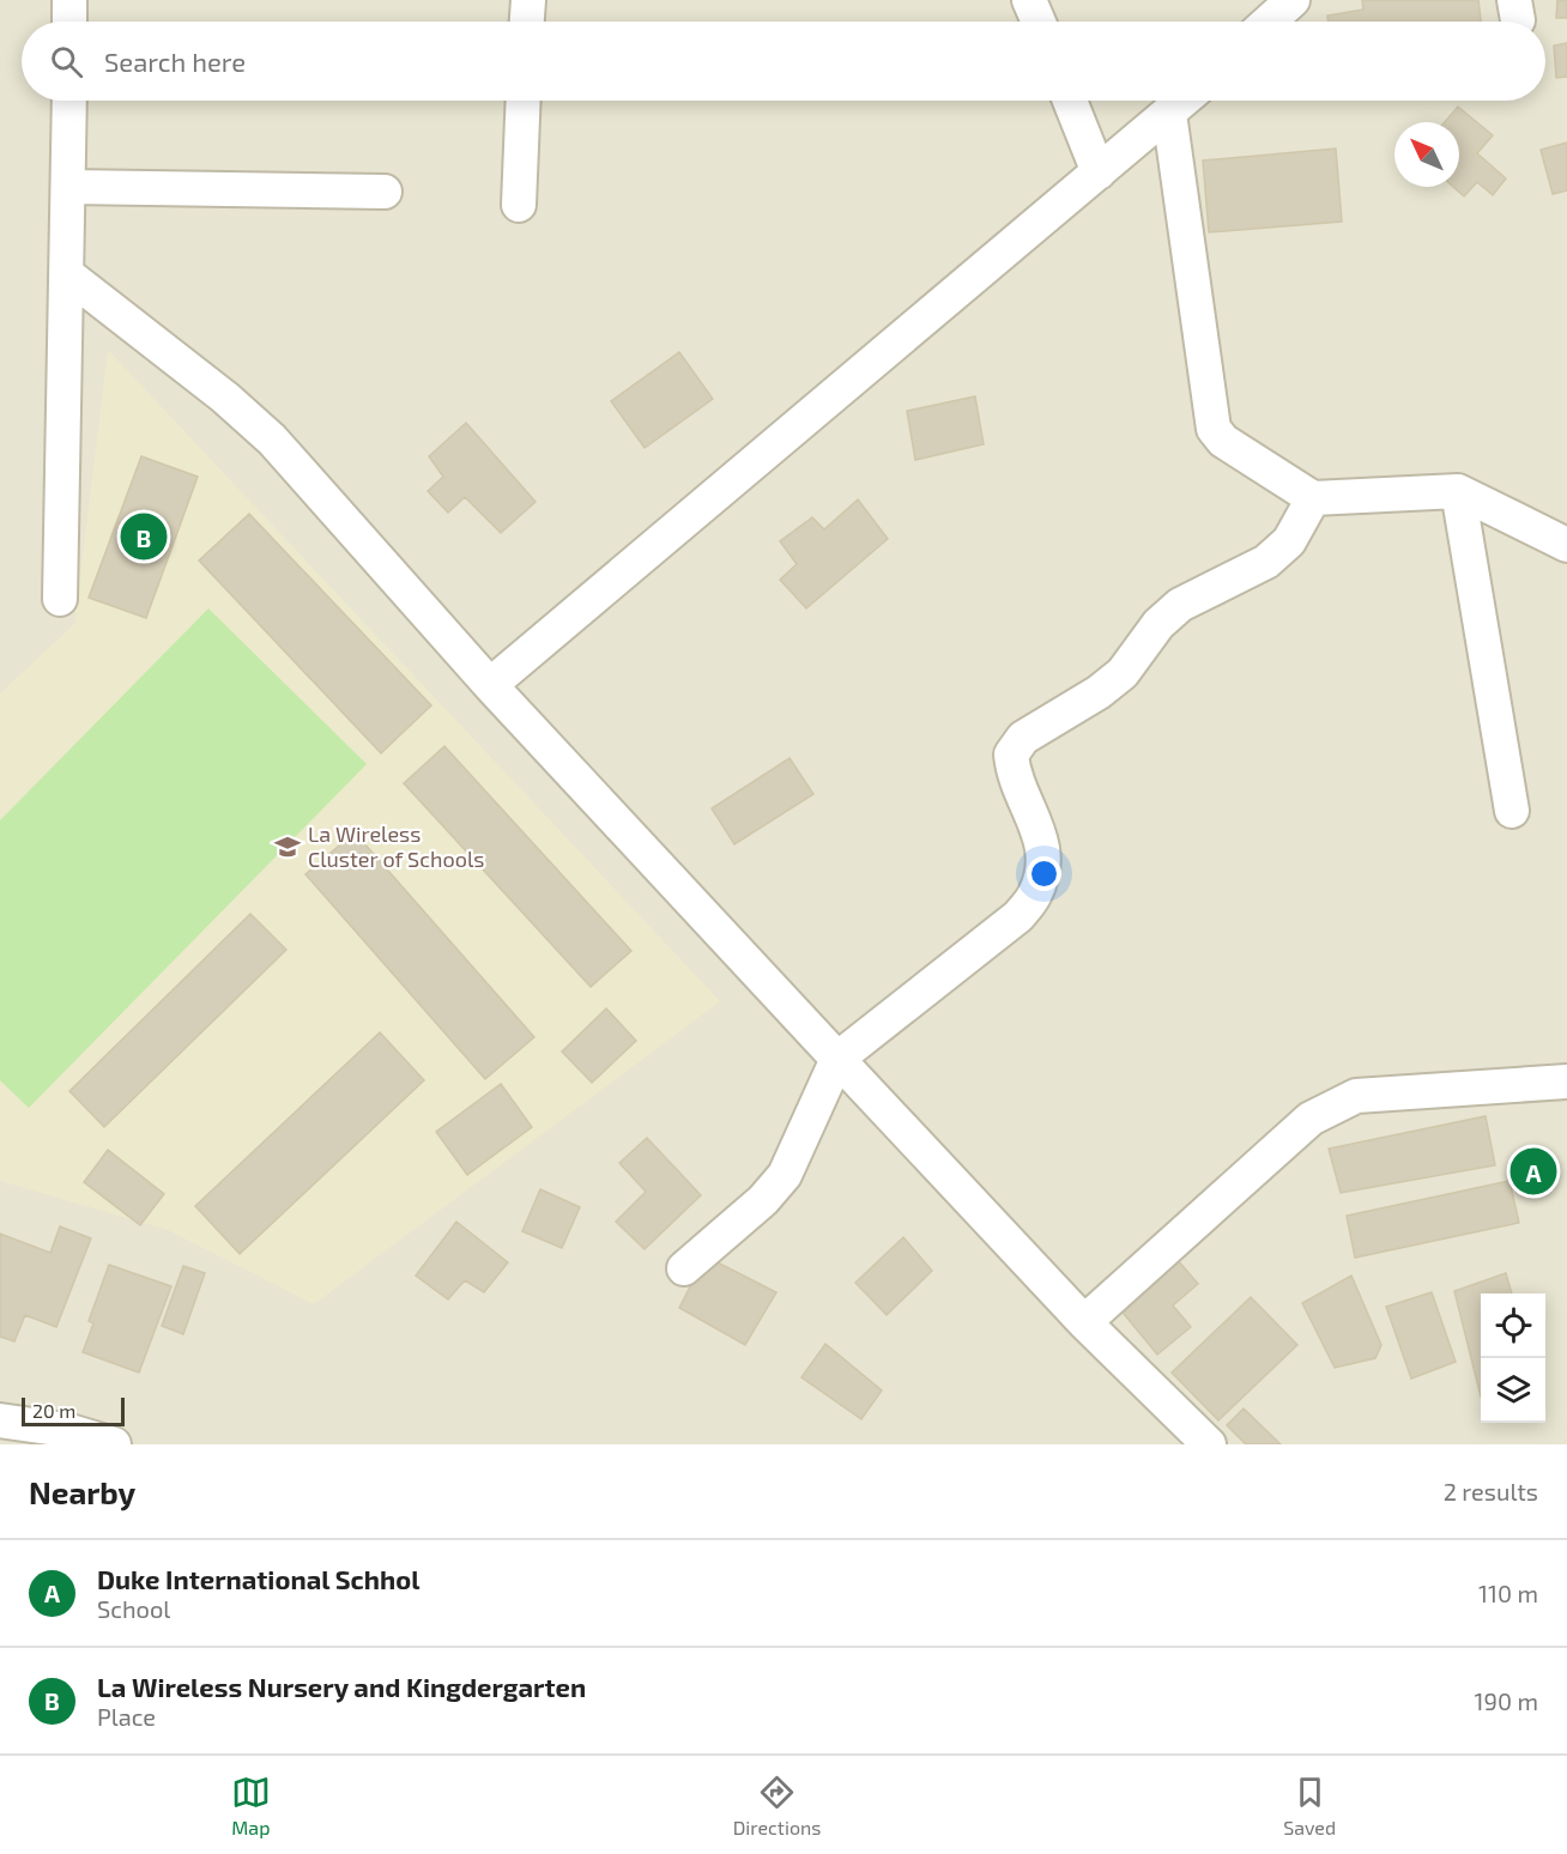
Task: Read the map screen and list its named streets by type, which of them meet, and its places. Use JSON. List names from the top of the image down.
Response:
{
  "places": {
    "school or university": ["La Wireless Cluster of Schools"]
  },
  "scale_bar": "20 m",
  "north": "top left",
  "page": {
    "search": "Search here",
    "pins": ["B", "A"],
    "scale": "20 m",
    "heading": ["Nearby", "2 results"],
    "list": [
      {
        "mark": "A",
        "name": "Duke International Schhol",
        "note": "School",
        "value": "110 m"
      },
      {
        "mark": "B",
        "name": "La Wireless Nursery and Kingdergarten",
        "note": "Place",
        "value": "190 m"
      }
    ],
    "nav": ["Map", "Directions", "Saved"]
  }
}
